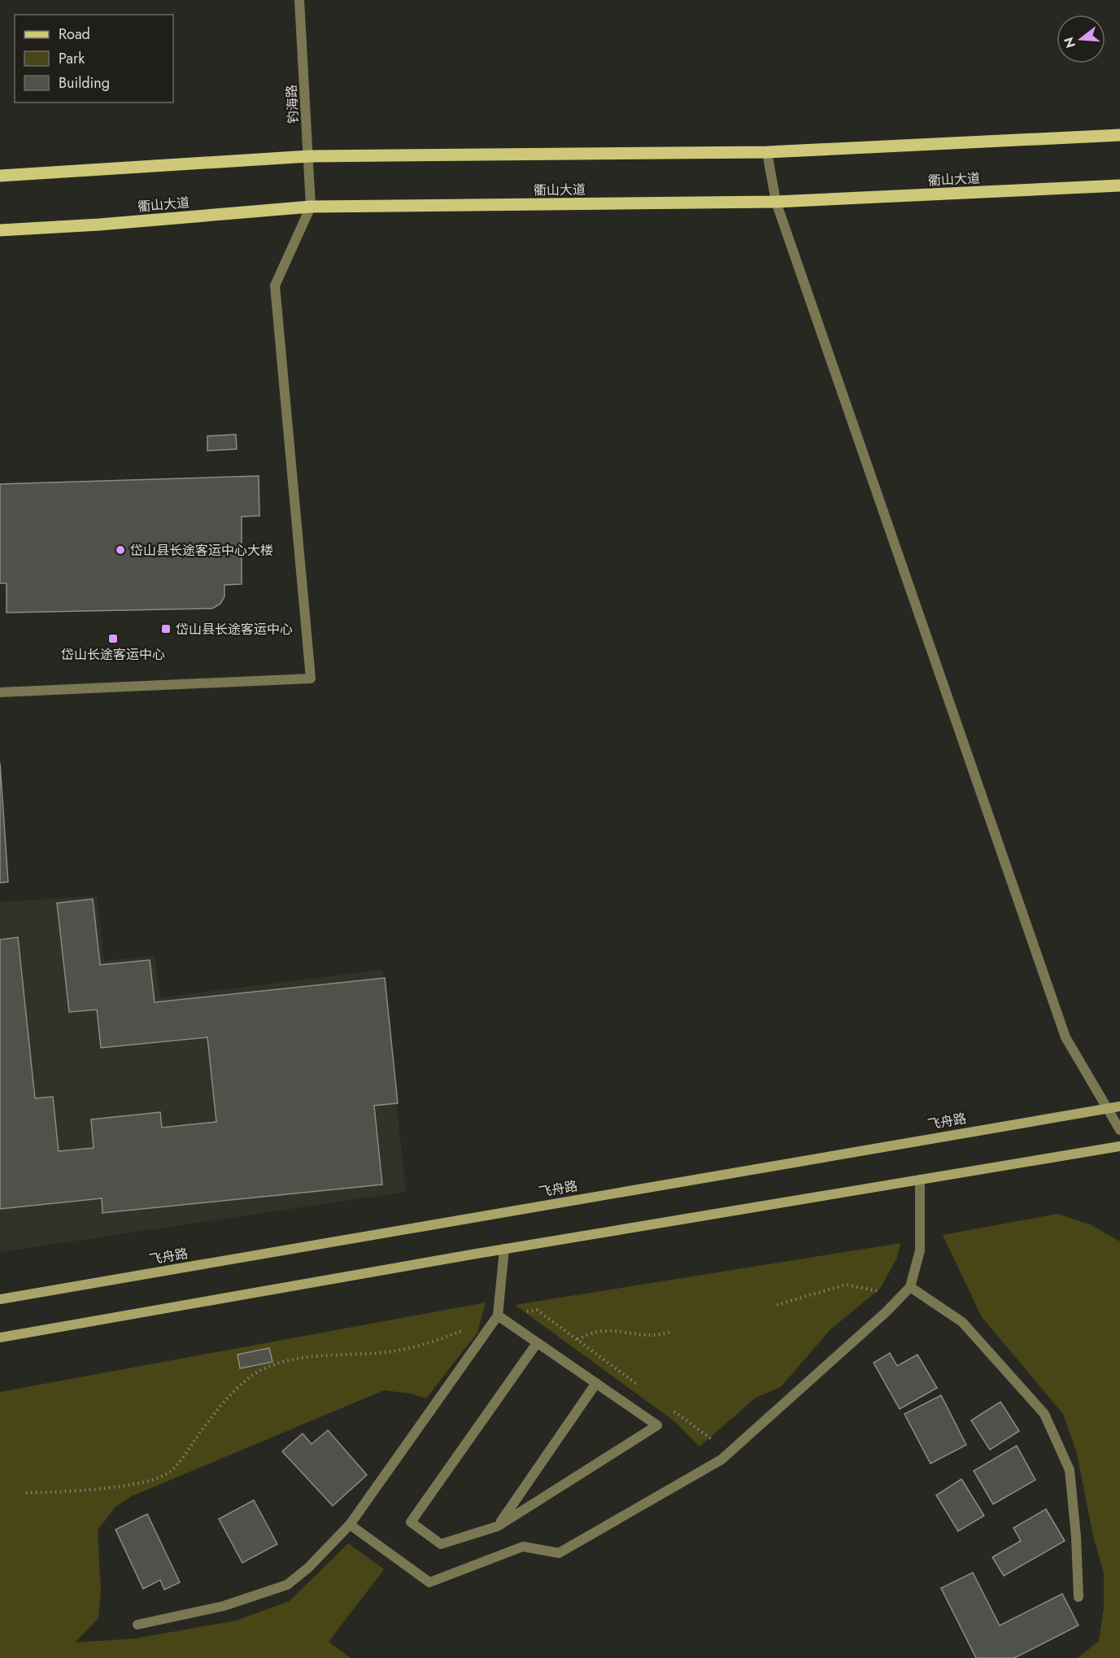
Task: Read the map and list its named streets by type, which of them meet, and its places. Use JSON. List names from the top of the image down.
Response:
{
  "streets": {
    "main road": ["衢山大道", "飞舟路"],
    "street": ["钓海路"]
  },
  "crossings": [
    ["钓海路", "衢山大道"]
  ],
  "places": {
    "other": ["岱山县长途客运中心大楼"],
    "transit": ["岱山县长途客运中心", "岱山长途客运中心"]
  },
  "legend": ["Road", "Park", "Building"],
  "north": "left"
}
